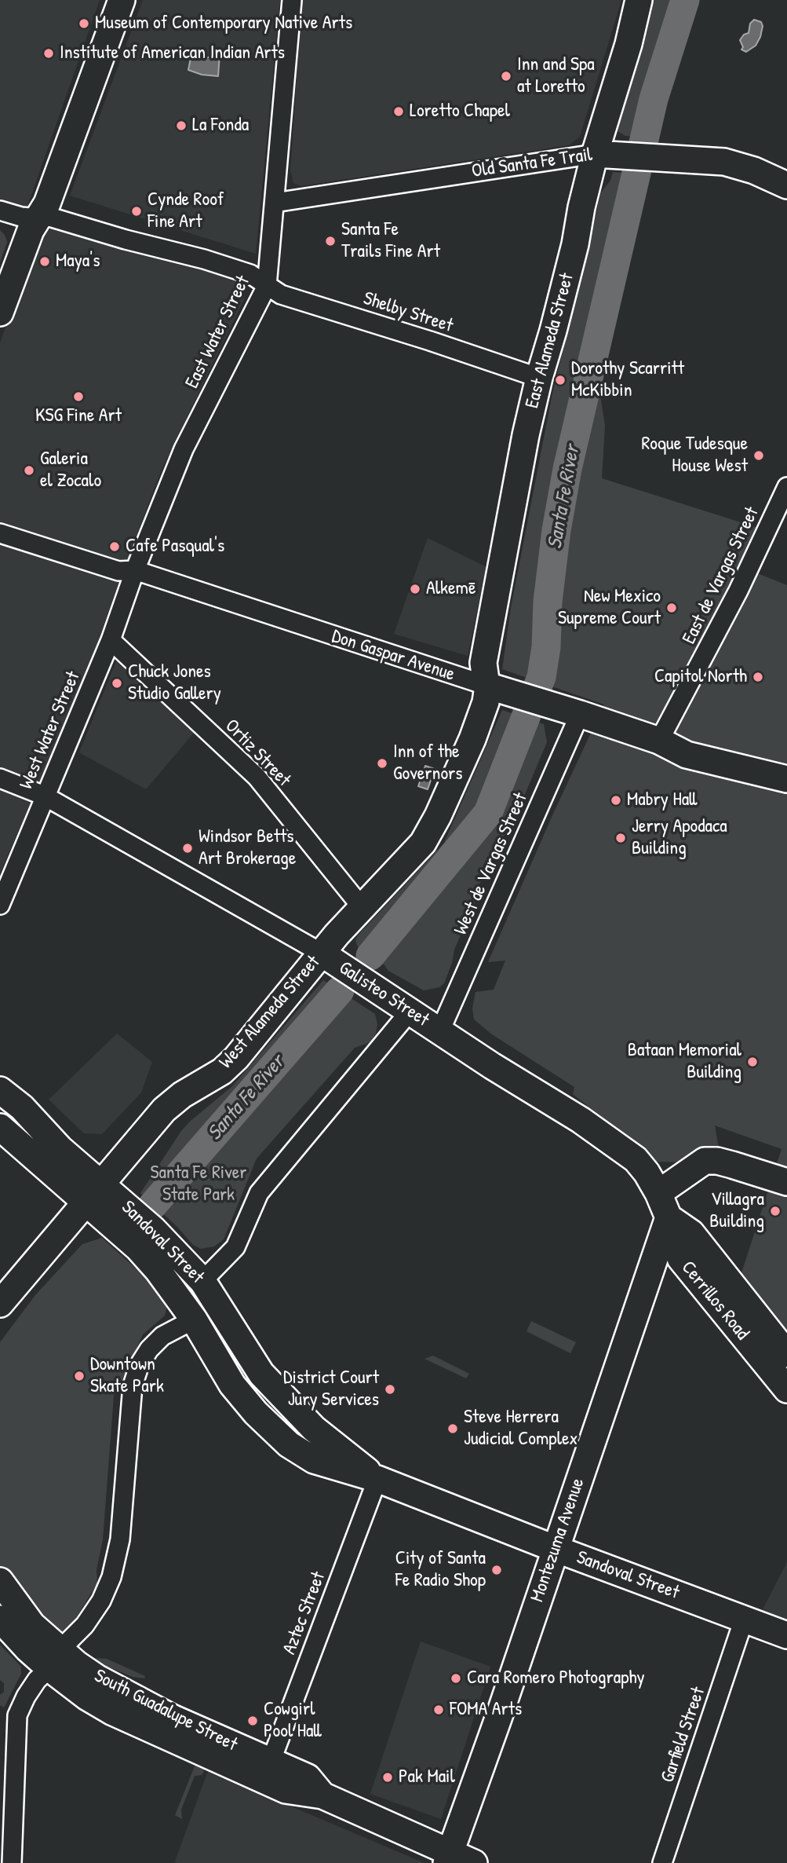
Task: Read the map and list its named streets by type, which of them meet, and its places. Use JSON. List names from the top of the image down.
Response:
{
  "streets": {
    "street": [
      "Old Santa Fe Trail",
      "Shelby Street",
      "East Water Street",
      "East Alameda Street",
      "East de Vargas Street",
      "Don Gaspar Avenue",
      "West Water Street",
      "Ortiz Street",
      "West de Vargas Street",
      "Galisteo Street",
      "West Alameda Street",
      "Sandoval Street",
      "Cerrillos Road",
      "Montezuma Avenue",
      "Aztec Street",
      "South Guadalupe Street",
      "Garfield Street"
    ]
  },
  "crossings": [
    ["Old Santa Fe Trail", "East Water Street"],
    ["Old Santa Fe Trail", "East Alameda Street"],
    ["Shelby Street", "East Water Street"],
    ["Shelby Street", "East Alameda Street"],
    ["East Water Street", "Don Gaspar Avenue"],
    ["East Water Street", "West Water Street"],
    ["East Alameda Street", "Don Gaspar Avenue"],
    ["East Alameda Street", "West Alameda Street"],
    ["East de Vargas Street", "Don Gaspar Avenue"],
    ["Don Gaspar Avenue", "West Water Street"],
    ["Don Gaspar Avenue", "West de Vargas Street"],
    ["Don Gaspar Avenue", "West Alameda Street"],
    ["West Water Street", "Ortiz Street"],
    ["West Water Street", "Galisteo Street"],
    ["Ortiz Street", "West Alameda Street"],
    ["West de Vargas Street", "Galisteo Street"],
    ["Galisteo Street", "West Alameda Street"],
    ["Galisteo Street", "Cerrillos Road"],
    ["Galisteo Street", "Montezuma Avenue"],
    ["West Alameda Street", "Sandoval Street"],
    ["Sandoval Street", "Montezuma Avenue"],
    ["Sandoval Street", "Aztec Street"],
    ["Sandoval Street", "Garfield Street"],
    ["Cerrillos Road", "Montezuma Avenue"],
    ["Montezuma Avenue", "South Guadalupe Street"],
    ["Aztec Street", "South Guadalupe Street"]
  ],
  "water": ["Santa Fe River"],
  "parks": ["Santa Fe River State Park"],
  "places": [
    "Museum of Contemporary Native Arts",
    "Institute of American Indian Arts",
    "Inn and Spa at Loretto",
    "Loretto Chapel",
    "La Fonda",
    "Cynde Roof Fine Art",
    "Santa Fe Trails Fine Art",
    "Maya's",
    "Dorothy Scarritt McKibbin",
    "KSG Fine Art",
    "Roque Tudesque House West",
    "Galeria el Zocalo",
    "Cafe Pasqual's",
    "Alkemē",
    "New Mexico Supreme Court",
    "Capitol North",
    "Chuck Jones Studio Gallery",
    "Inn of the Governors",
    "Mabry Hall",
    "Jerry Apodaca Building",
    "Windsor Betts Art Brokerage",
    "Bataan Memorial Building",
    "Villagra Building",
    "Downtown Skate Park",
    "District Court Jury Services",
    "Steve Herrera Judicial Complex",
    "City of Santa Fe Radio Shop",
    "Cara Romero Photography",
    "FOMA Arts",
    "Cowgirl Pool Hall",
    "Pak Mail"
  ]
}
